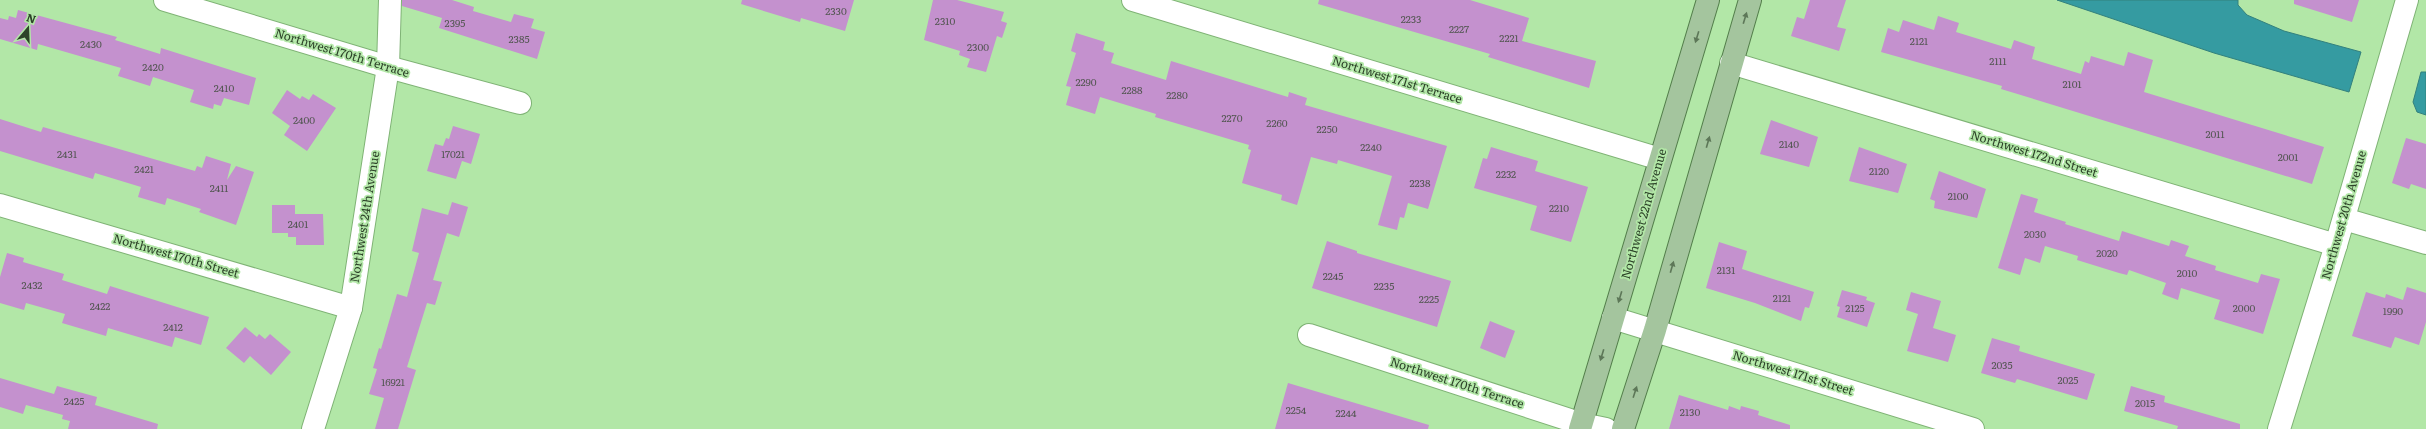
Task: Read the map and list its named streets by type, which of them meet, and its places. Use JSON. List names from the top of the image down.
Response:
{
  "streets": {
    "main road": ["Northwest 22nd Avenue"],
    "street": [
      "Northwest 170th Terrace",
      "Northwest 171st Terrace",
      "Northwest 172nd Street",
      "Northwest 20th Avenue",
      "Northwest 24th Avenue",
      "Northwest 170th Street",
      "Northwest 171st Street"
    ]
  },
  "crossings": [
    ["Northwest 170th Terrace", "Northwest 22nd Avenue"],
    ["Northwest 170th Terrace", "Northwest 24th Avenue"],
    ["Northwest 171st Terrace", "Northwest 22nd Avenue"],
    ["Northwest 172nd Street", "Northwest 20th Avenue"],
    ["Northwest 22nd Avenue", "Northwest 171st Street"],
    ["Northwest 24th Avenue", "Northwest 170th Street"]
  ],
  "house_numbers": [
    "2330",
    "2233",
    "2310",
    "2395",
    "2227",
    "2221",
    "2385",
    "2121",
    "2430",
    "2300",
    "2111",
    "2420",
    "2290",
    "2101",
    "2410",
    "2288",
    "2280",
    "2270",
    "2400",
    "2260",
    "2250",
    "2011",
    "2140",
    "2240",
    "2431",
    "17021",
    "2001",
    "2421",
    "2120",
    "2232",
    "2238",
    "2411",
    "2100",
    "2210",
    "2401",
    "2030",
    "2020",
    "2131",
    "2010",
    "2245",
    "2432",
    "2235",
    "2121",
    "2225",
    "2422",
    "2125",
    "2000",
    "1990",
    "2412",
    "2035",
    "2025",
    "16921",
    "2425",
    "2015",
    "2254",
    "2130",
    "2244"
  ],
  "north": "top"
}
